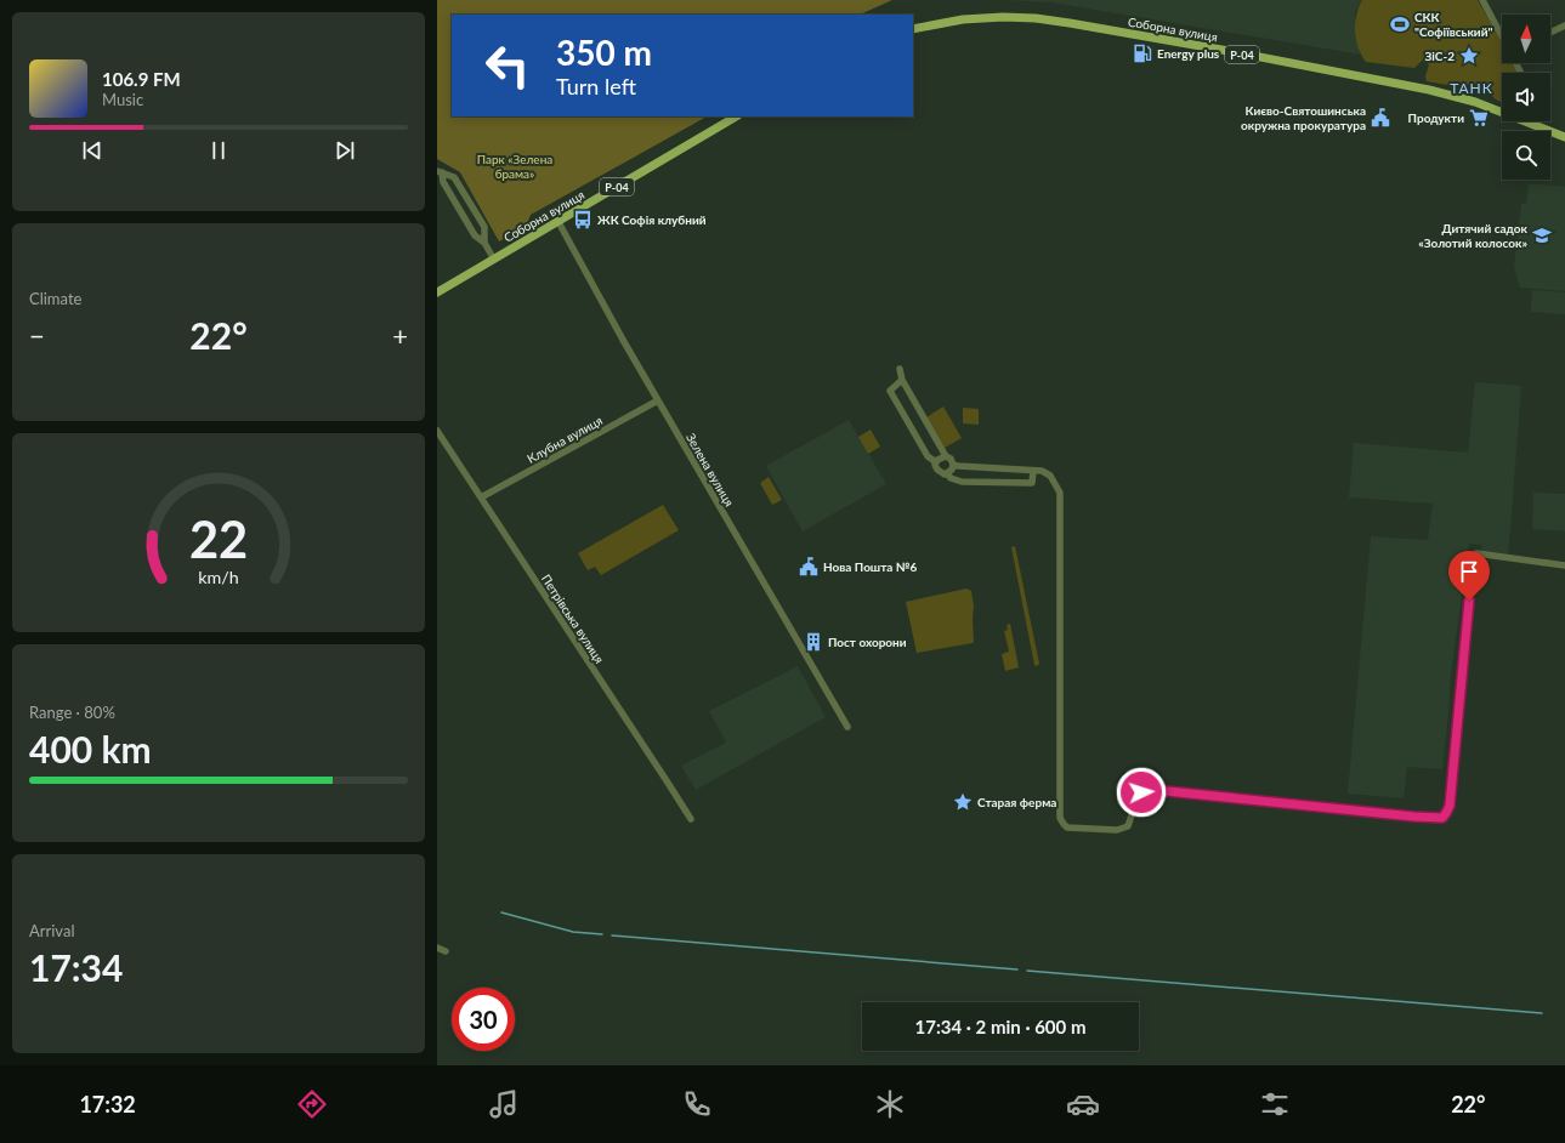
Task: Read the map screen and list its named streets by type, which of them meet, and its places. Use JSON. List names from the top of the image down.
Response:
{
  "streets": {
    "main road": ["Соборна вулиця", "Р-04"],
    "street": ["Клубна вулиця", "Зелена вулиця", "Петрівська вулиця"]
  },
  "crossings": [
    ["Соборна вулиця", "Зелена вулиця"],
    ["Клубна вулиця", "Зелена вулиця"],
    ["Клубна вулиця", "Петрівська вулиця"]
  ],
  "districts": ["ТАНК"],
  "parks": ["Парк «Зелена брама»"],
  "places": {
    "sports": ["СКК \"Софіївський\""],
    "fuel station": ["Energy plus"],
    "place": ["ЗіС-2", "Старая ферма"],
    "public building": ["Києво-Святошинська окружна прокуратура", "Нова Пошта №6"],
    "supermarket": ["Продукти"],
    "bus stop": ["ЖК Софія клубний"],
    "school or university": ["Дитячий садок «Золотий колосок»"],
    "building": ["Пост охорони"]
  },
  "north": "top",
  "page": {
    "turn": ["350 m", "Turn left"],
    "song": ["106.9 FM", "Music"],
    "tile": [
      "Climate",
      ["Range · 80%", "400 km"],
      ["Arrival", "17:34"]
    ],
    "heat": ["−", "22°", "+"],
    "limit": "30",
    "trip": "17:34 · 2 min · 600 m",
    "tabs": ["17:32", "22°"],
    "gauge": ["22", "km/h"]
  }
}
